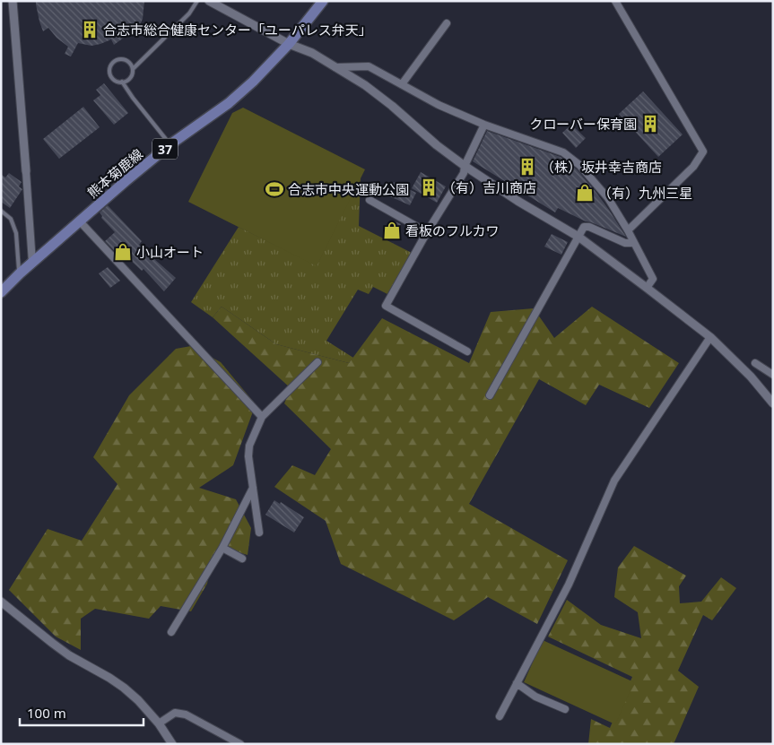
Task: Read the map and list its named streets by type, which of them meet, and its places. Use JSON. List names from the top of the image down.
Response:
{
  "streets": {
    "main road": ["37", "熊本菊鹿線"]
  },
  "places": {
    "building": [
      "合志市総合健康センター「ユーパレス弁天」",
      "クローバー保育園",
      "（株）坂井幸吉商店",
      "（有）吉川商店"
    ],
    "sports": ["合志市中央運動公園"],
    "shop": ["（有）九州三星", "看板のフルカワ", "小山オート"]
  },
  "scale_bar": "100 m"
}
